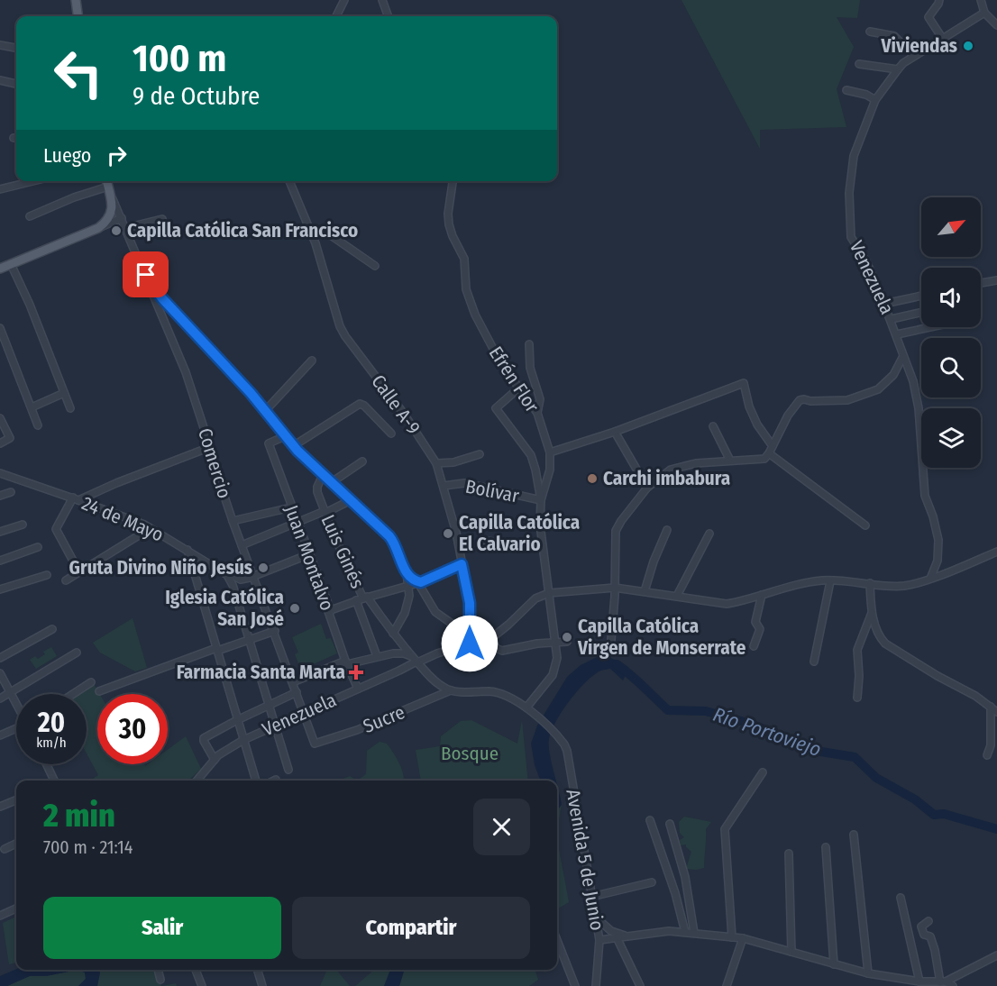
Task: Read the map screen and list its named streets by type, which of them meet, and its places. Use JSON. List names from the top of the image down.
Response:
{
  "streets": {
    "street": [
      "Venezuela",
      "Efrén Flor",
      "Calle A-9",
      "Comercio",
      "Bolívar",
      "24 de Mayo",
      "Luis Ginés",
      "Juan Montalvo",
      "Sucre",
      "Avenida 5 de Junio"
    ]
  },
  "crossings": [
    ["Venezuela", "Efrén Flor"],
    ["Venezuela", "Calle A-9"],
    ["Venezuela", "Comercio"],
    ["Venezuela", "24 de Mayo"],
    ["Venezuela", "Luis Ginés"],
    ["Venezuela", "Juan Montalvo"],
    ["Efrén Flor", "Bolívar"],
    ["Efrén Flor", "Avenida 5 de Junio"],
    ["Calle A-9", "Bolívar"],
    ["Comercio", "Sucre"],
    ["Luis Ginés", "Sucre"]
  ],
  "water": ["Río Portoviejo"],
  "parks": ["Bosque"],
  "places": {
    "other": [
      "Viviendas",
      "Capilla Católica San Francisco",
      "Carchi imbabura",
      "Capilla Católica El Calvario",
      "Gruta Divino Niño Jesús",
      "Iglesia Católica San José",
      "Capilla Católica Virgen de Monserrate"
    ],
    "health": ["Farmacia Santa Marta"]
  },
  "north": "top right",
  "page": {
    "turn": ["100 m", "9 de Octubre"],
    "then": "Luego",
    "speed": "20 km/h",
    "limit": "30",
    "heading": ["2 min", "700 m · 21:14"],
    "buttons": ["Salir", "Compartir"]
  }
}
